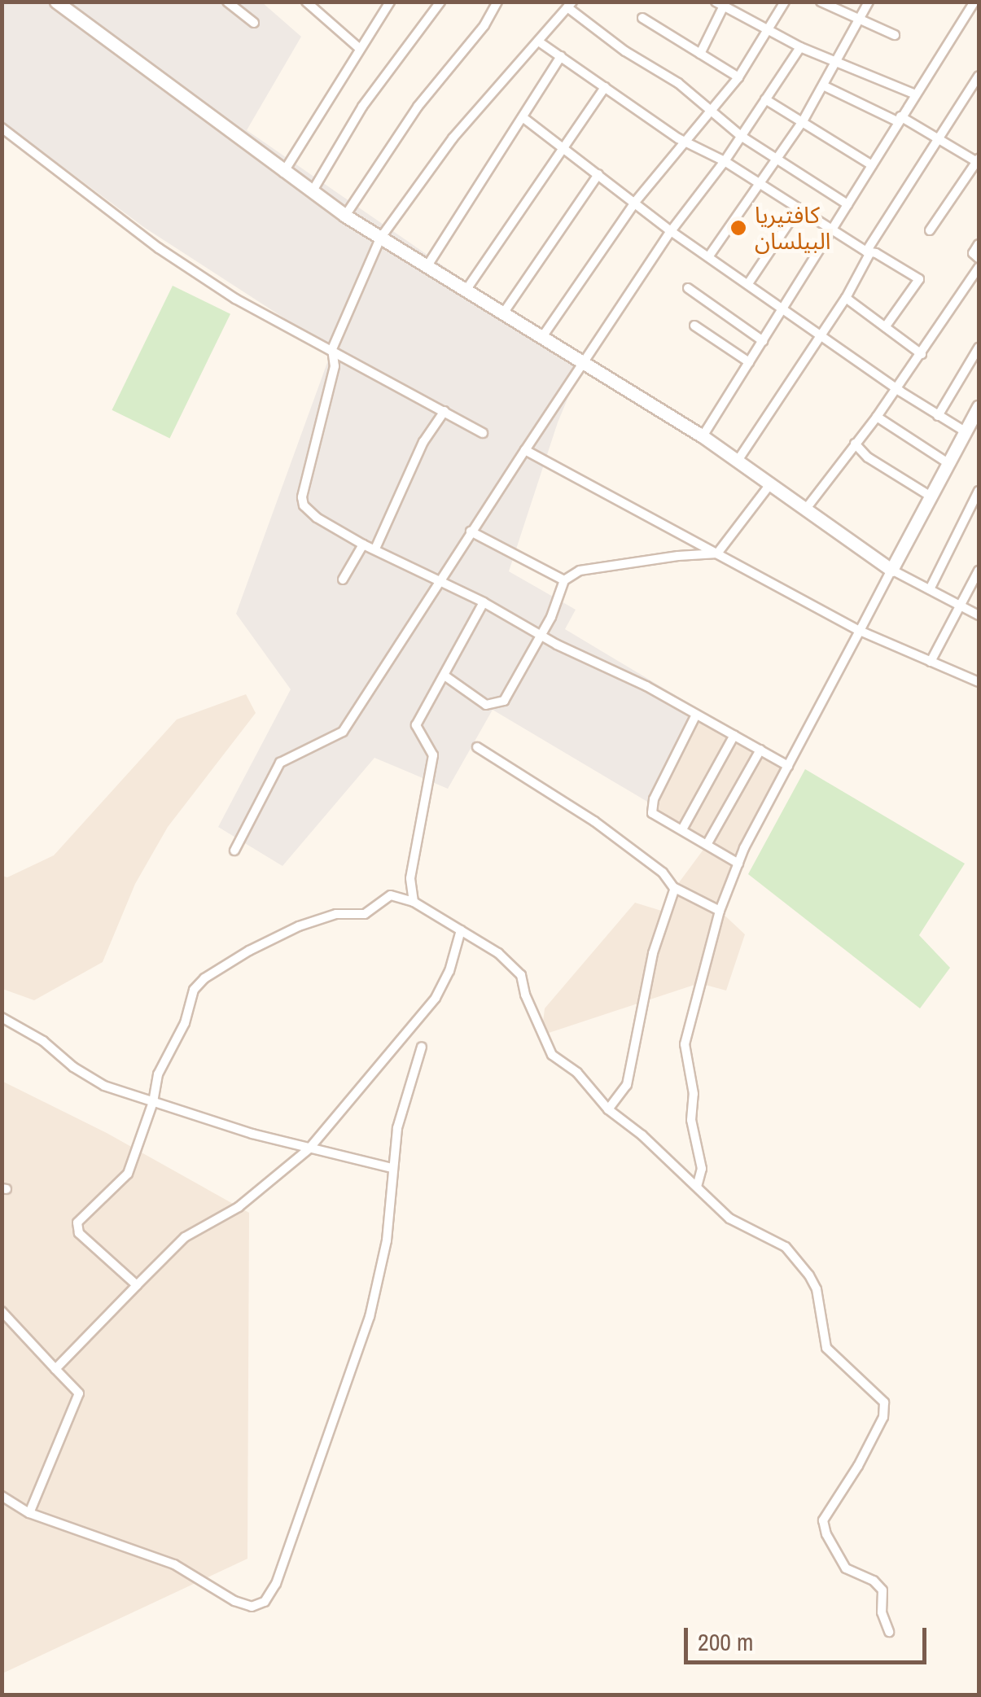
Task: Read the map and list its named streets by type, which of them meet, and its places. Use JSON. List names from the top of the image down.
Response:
{
  "places": ["كافتيريا البيلسان"],
  "scale_bar": "200 m"
}
